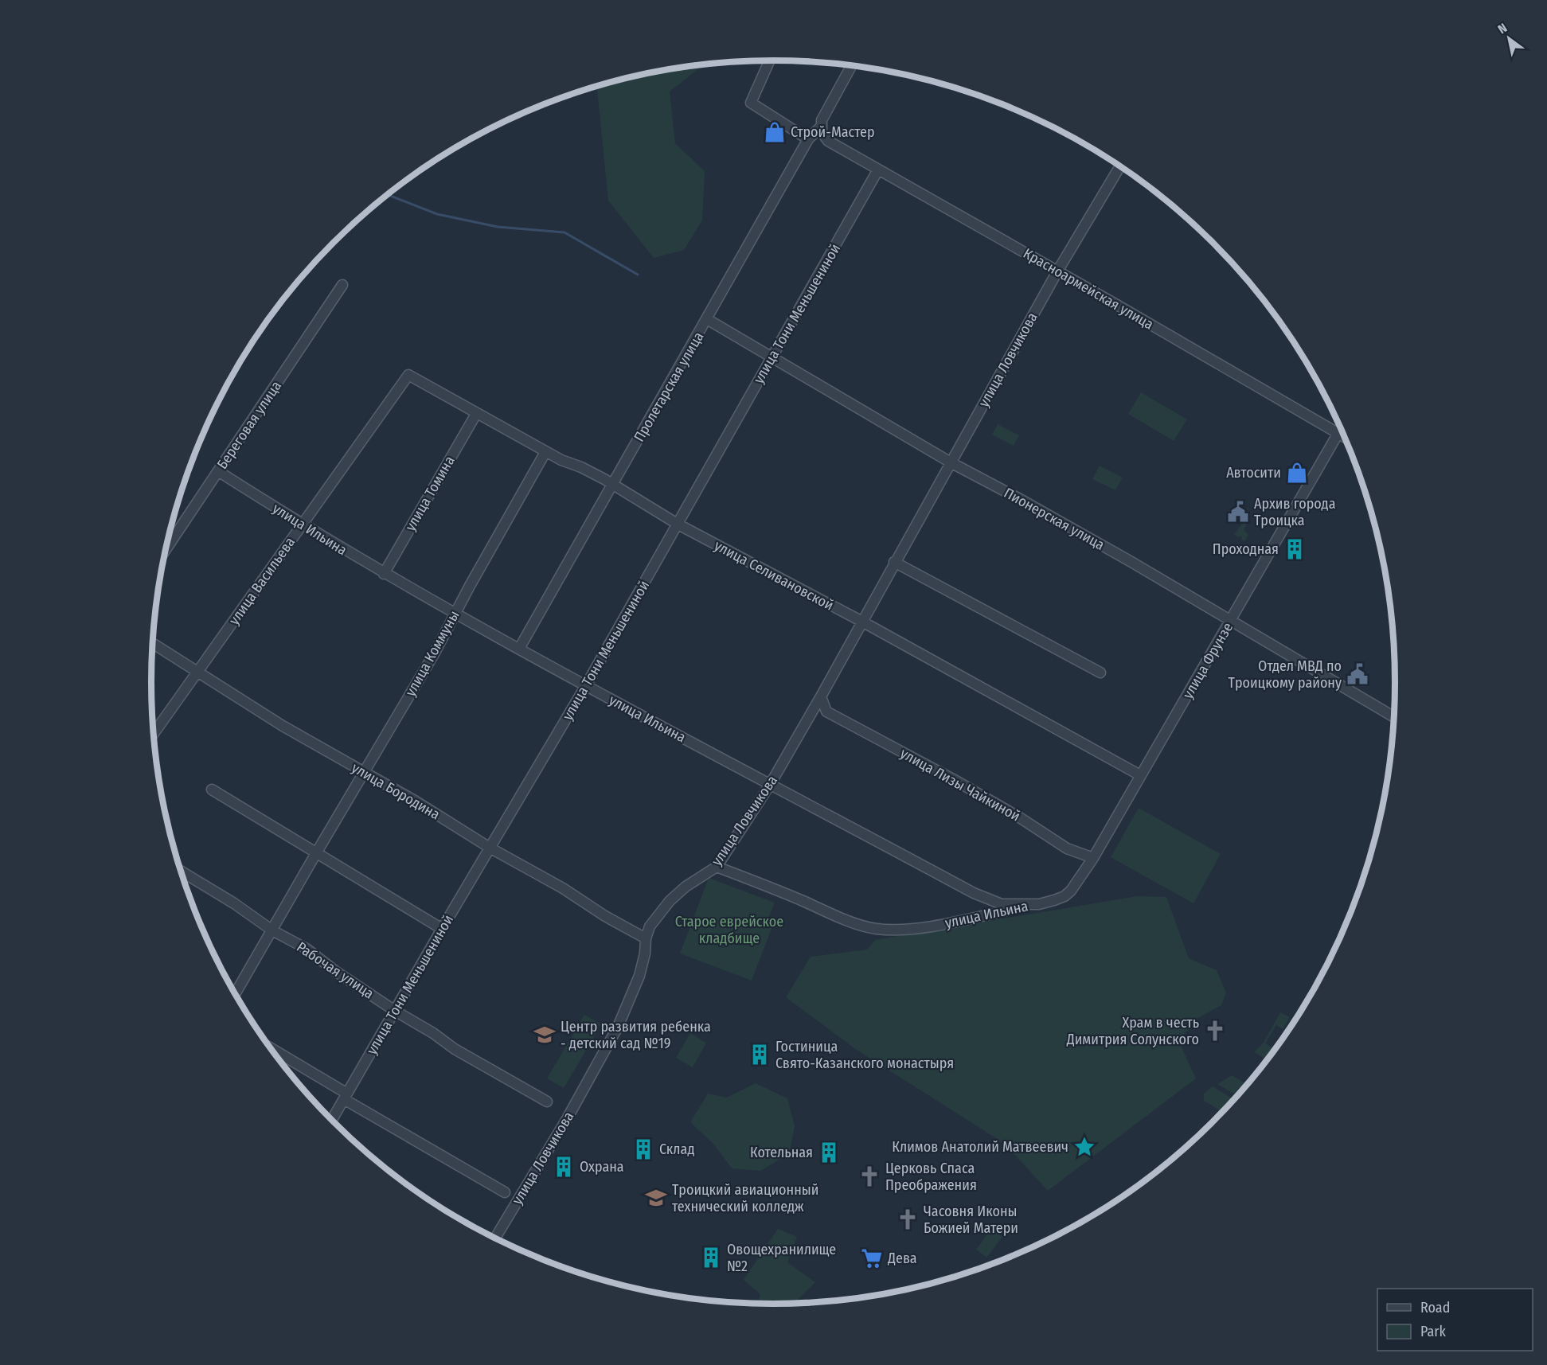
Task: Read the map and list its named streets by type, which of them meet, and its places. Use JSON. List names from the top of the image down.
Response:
{
  "streets": {
    "street": [
      "Красноармейская улица",
      "улица Тони Меньшениной",
      "улица Ловчикова",
      "Пролетарская улица",
      "Береговая улица",
      "улица Томина",
      "Пионерская улица",
      "улица Ильина",
      "улица Селивановской",
      "улица Васильева",
      "улица Коммуны",
      "улица Фрунзе",
      "улица Лизы Чайкиной",
      "улица Бородина",
      "Рабочая улица"
    ]
  },
  "crossings": [
    ["Красноармейская улица", "улица Тони Меньшениной"],
    ["Красноармейская улица", "улица Ловчикова"],
    ["Красноармейская улица", "Пролетарская улица"],
    ["Красноармейская улица", "улица Фрунзе"],
    ["улица Тони Меньшениной", "Пионерская улица"],
    ["улица Тони Меньшениной", "улица Ильина"],
    ["улица Тони Меньшениной", "улица Селивановской"],
    ["улица Тони Меньшениной", "улица Бородина"],
    ["улица Тони Меньшениной", "Рабочая улица"],
    ["улица Ловчикова", "Пионерская улица"],
    ["улица Ловчикова", "улица Ильина"],
    ["улица Ловчикова", "улица Селивановской"],
    ["улица Ловчикова", "улица Бородина"],
    ["Пролетарская улица", "Пионерская улица"],
    ["Пролетарская улица", "улица Ильина"],
    ["Пролетарская улица", "улица Селивановской"],
    ["Береговая улица", "улица Ильина"],
    ["улица Томина", "улица Ильина"],
    ["улица Томина", "улица Селивановской"],
    ["Пионерская улица", "улица Фрунзе"],
    ["улица Ильина", "улица Васильева"],
    ["улица Ильина", "улица Коммуны"],
    ["улица Ильина", "улица Фрунзе"],
    ["улица Селивановской", "улица Васильева"],
    ["улица Селивановской", "улица Коммуны"],
    ["улица Селивановской", "улица Фрунзе"],
    ["улица Васильева", "улица Бородина"],
    ["улица Коммуны", "улица Бородина"],
    ["улица Коммуны", "Рабочая улица"],
    ["улица Фрунзе", "улица Лизы Чайкиной"]
  ],
  "parks": ["Старое еврейское кладбище"],
  "places": {
    "shop": ["Строй-Мастер", "Автосити"],
    "public building": ["Архив города Троицка", "Отдел МВД по Троицкому району"],
    "building": [
      "Проходная",
      "Гостиница Свято-Казанского монастыря",
      "Склад",
      "Котельная",
      "Охрана",
      "Овощехранилище №2"
    ],
    "church": ["Храм в честь Димитрия Солунского", "Церковь Спаса Преображения", "Часовня Иконы Божией Матери"],
    "school or university": ["Центр развития ребенка - детский сад №19", "Троицкий авиационный технический колледж"],
    "place": ["Климов Анатолий Матвеевич"],
    "supermarket": ["Дева"]
  },
  "legend": ["Road", "Park"],
  "north": "top left"
}
